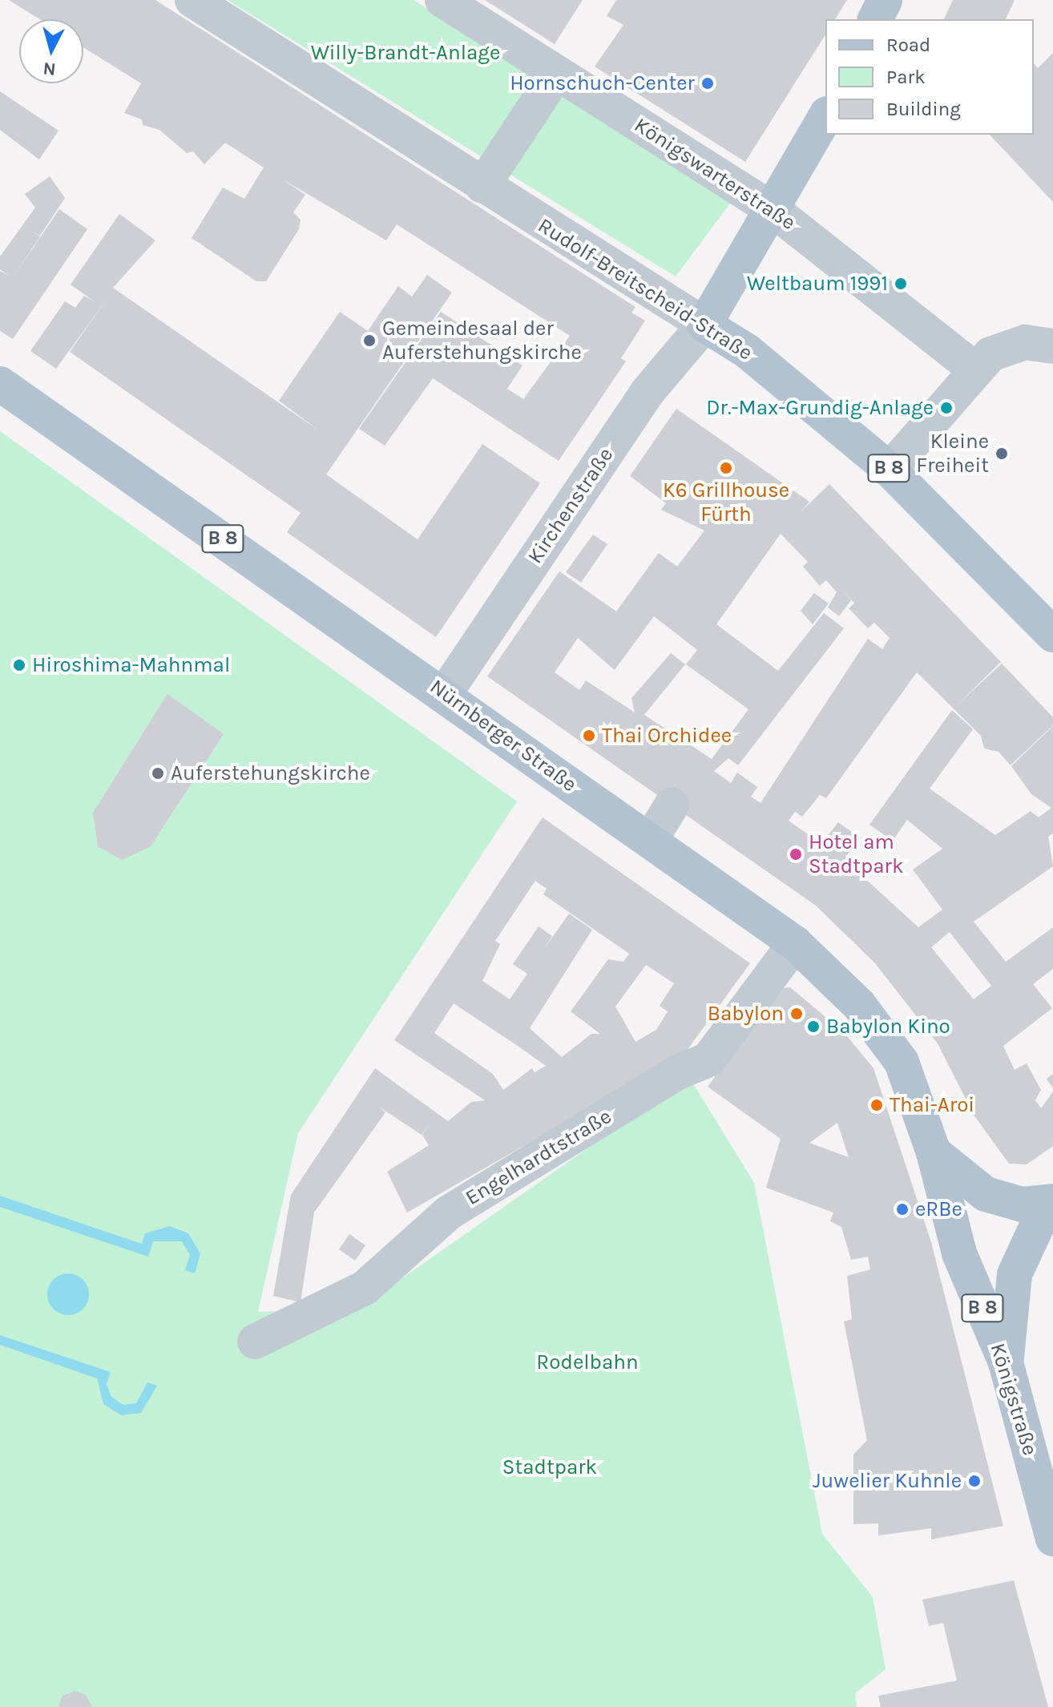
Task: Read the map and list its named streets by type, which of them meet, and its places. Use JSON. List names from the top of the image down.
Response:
{
  "streets": {
    "main road": [
      "Rudolf-Breitscheid-Straße",
      "B 8",
      "Nürnberger Straße",
      "Königstraße"
    ],
    "street": ["Königswarterstraße", "Kirchenstraße", "Engelhardtstraße"]
  },
  "crossings": [
    ["Rudolf-Breitscheid-Straße", "Kirchenstraße"],
    ["B 8", "Königstraße"],
    ["Kirchenstraße", "Nürnberger Straße"],
    ["Nürnberger Straße", "Engelhardtstraße"],
    ["Nürnberger Straße", "Königstraße"]
  ],
  "parks": ["Willy-Brandt-Anlage", "Rodelbahn", "Stadtpark"],
  "places": [
    "Hornschuch-Center",
    "Weltbaum 1991",
    "Gemeindesaal der Auferstehungskirche",
    "Dr.-Max-Grundig-Anlage",
    "Kleine Freiheit",
    "K6 Grillhouse Fürth",
    "Hiroshima-Mahnmal",
    "Thai Orchidee",
    "Auferstehungskirche",
    "Hotel am Stadtpark",
    "Babylon",
    "Babylon Kino",
    "Thai-Aroi",
    "eRBe",
    "Juwelier Kuhnle"
  ],
  "legend": ["Road", "Park", "Building"],
  "north": "bottom"
}
